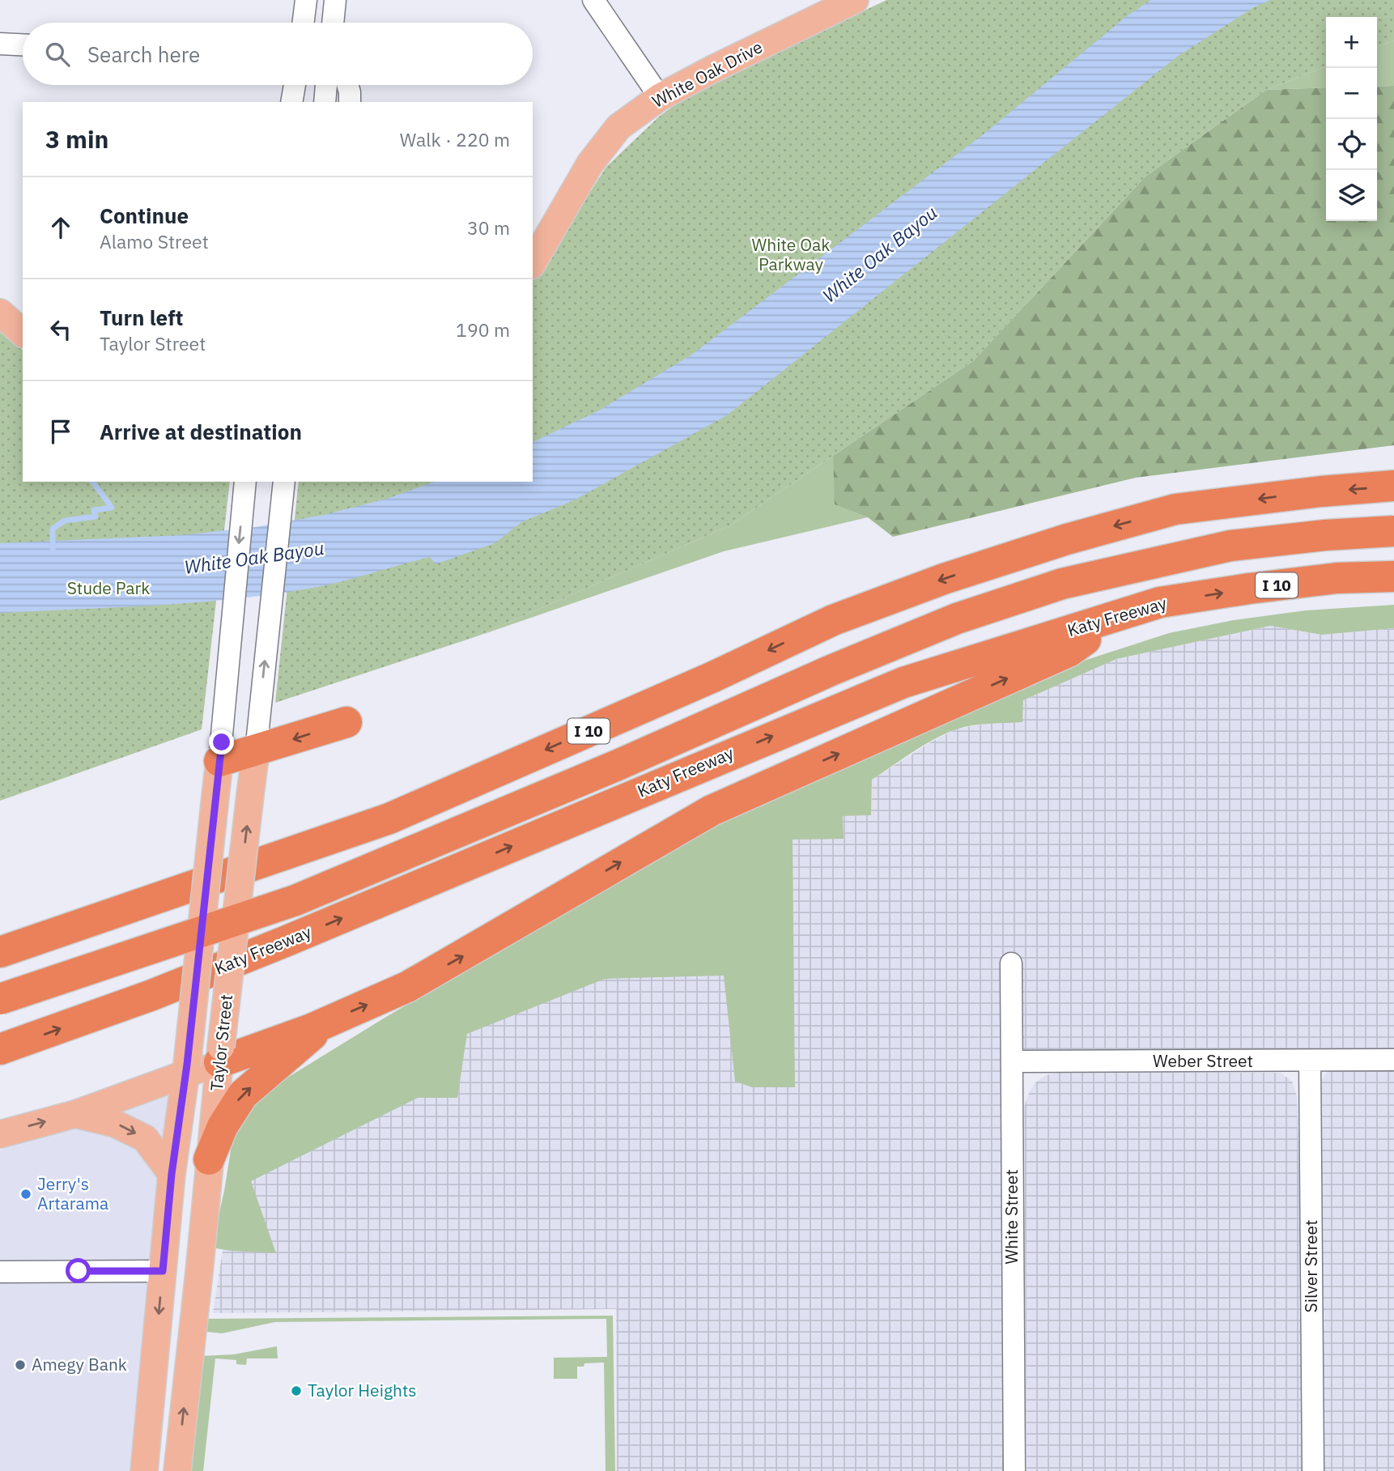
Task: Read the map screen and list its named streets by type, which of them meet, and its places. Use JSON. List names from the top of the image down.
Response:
{
  "streets": {
    "highway": ["I 10", "Katy Freeway"],
    "main road": ["White Oak Drive", "Taylor Street"],
    "street": ["Weber Street", "White Street", "Silver Street"]
  },
  "crossings": [
    ["Weber Street", "White Street"],
    ["Weber Street", "Silver Street"]
  ],
  "water": ["White Oak Bayou"],
  "parks": ["White Oak Parkway", "Stude Park"],
  "places": ["Jerry's Artarama", "Amegy Bank", "Taylor Heights"],
  "page": {
    "map_buttons": ["+", "−"],
    "search": "Search here",
    "heading": ["3 min", "Walk · 220 m"],
    "list": [
      ["Continue", "Alamo Street", "30 m"],
      ["Turn left", "Taylor Street", "190 m"],
      "Arrive at destination"
    ]
  }
}
